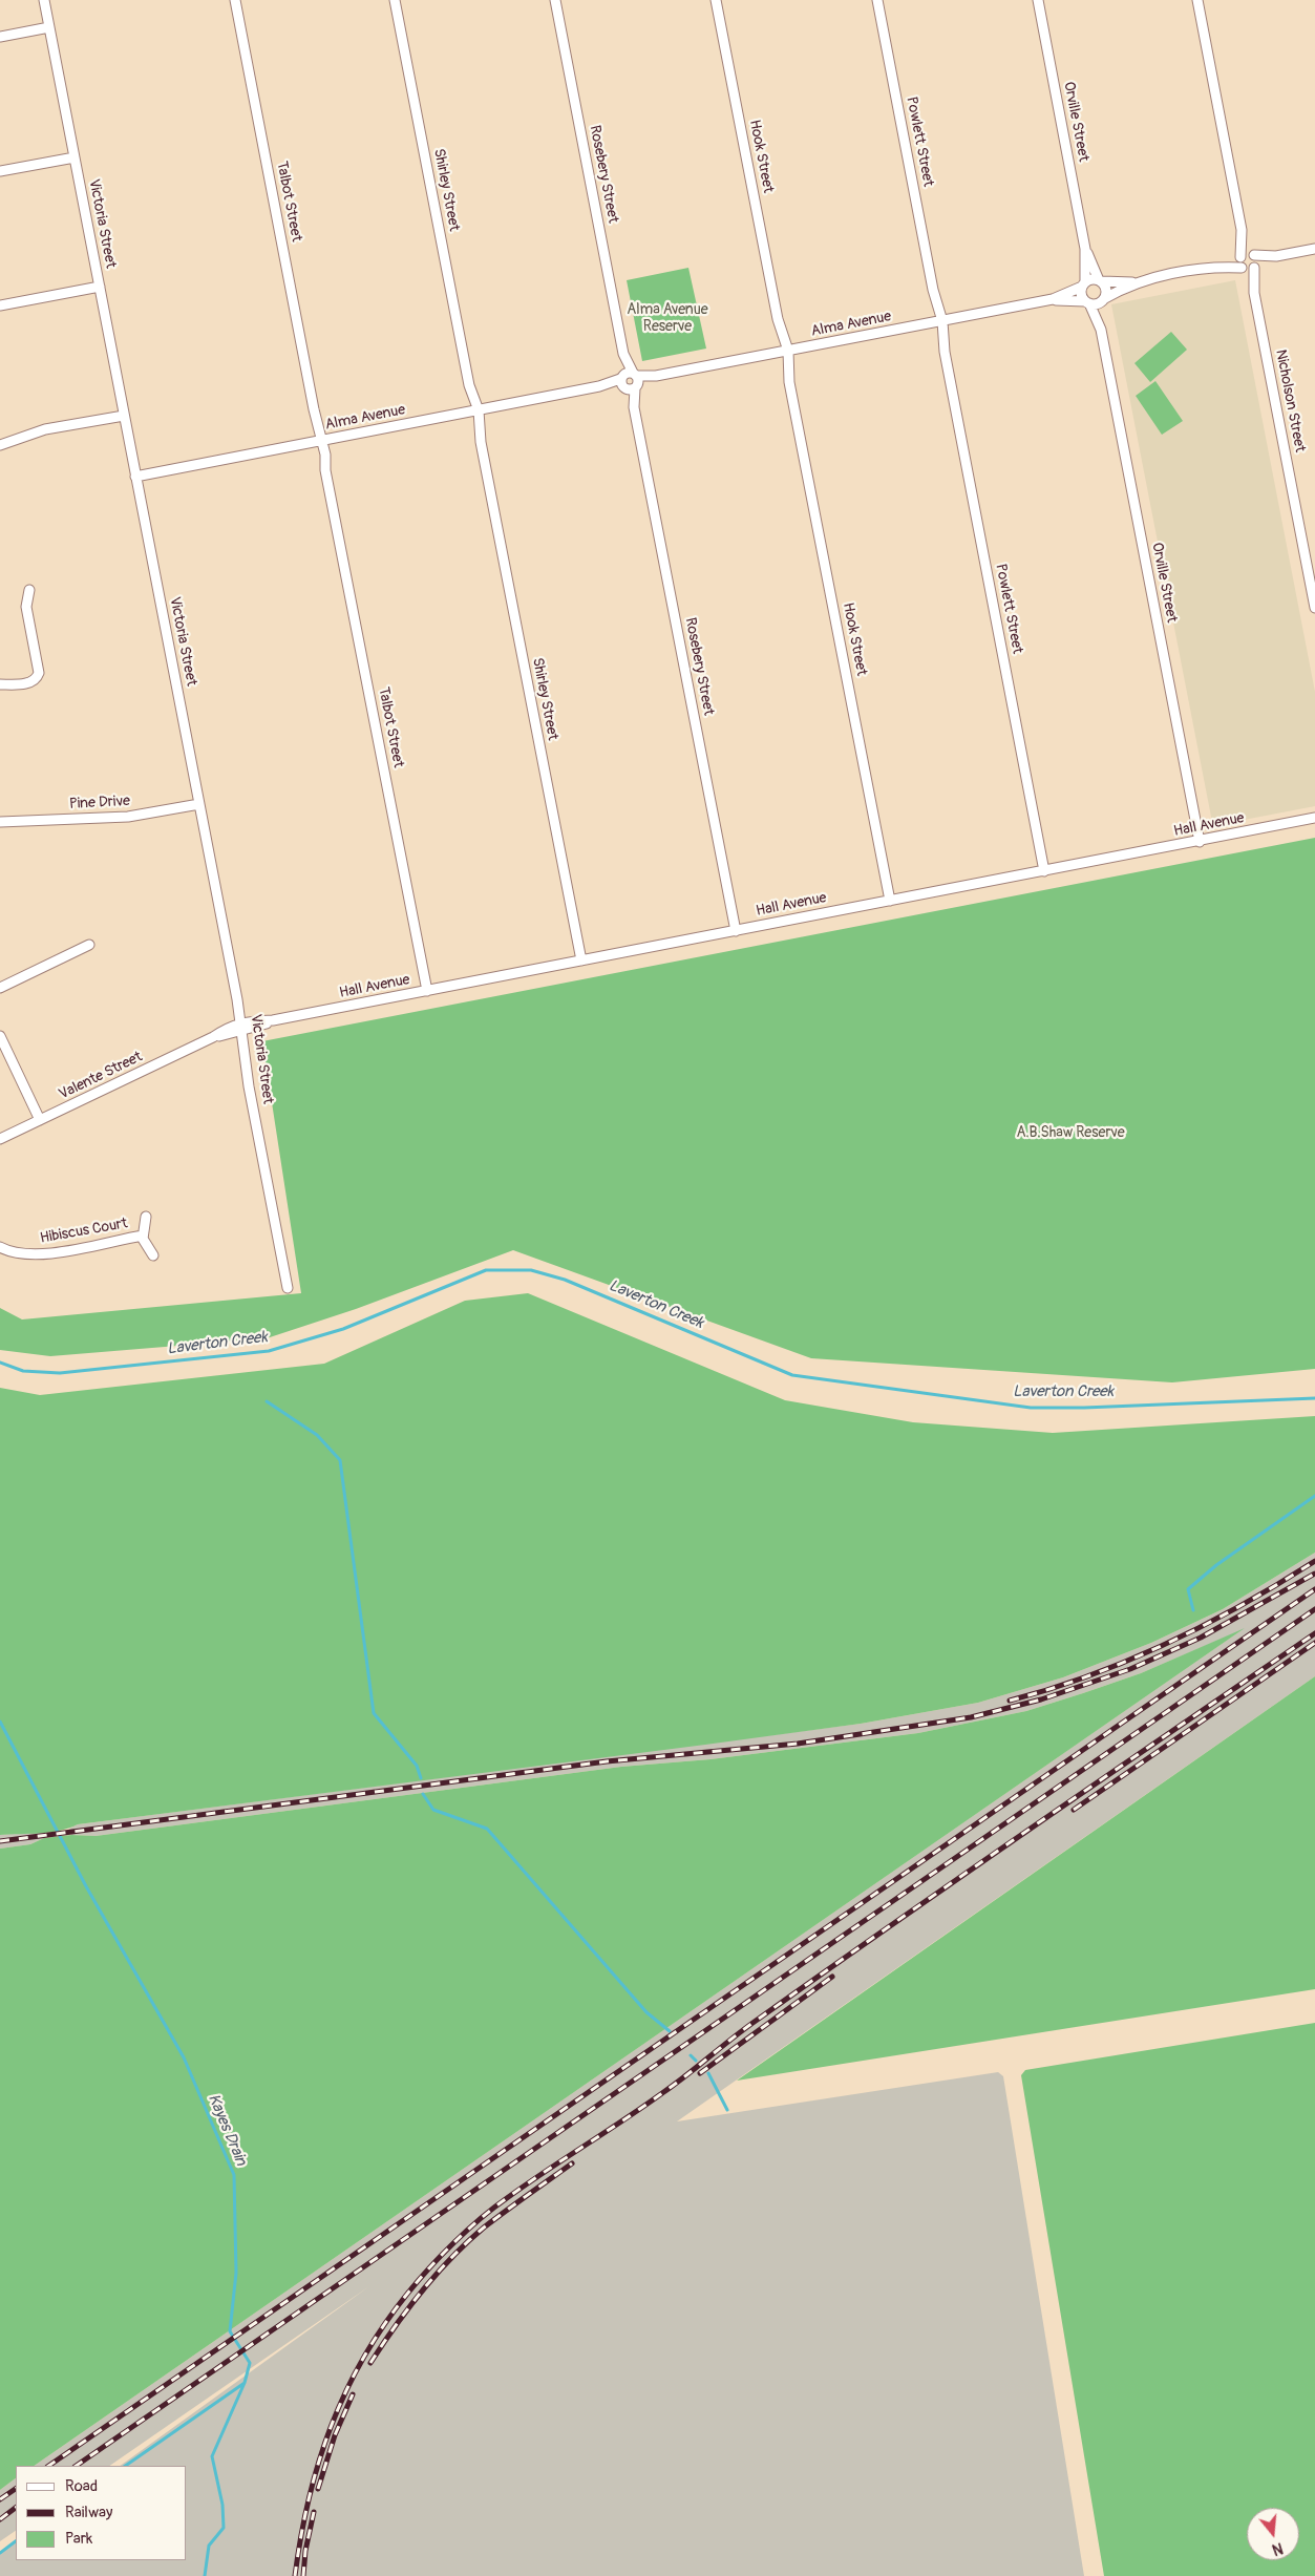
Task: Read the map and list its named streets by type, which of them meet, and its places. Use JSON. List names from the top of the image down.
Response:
{
  "streets": {
    "street": [
      "Orville Street",
      "Powlett Street",
      "Hook Street",
      "Rosebery Street",
      "Shirley Street",
      "Talbot Street",
      "Victoria Street",
      "Alma Avenue",
      "Nicholson Street",
      "Pine Drive",
      "Hall Avenue",
      "Valente Street",
      "Hibiscus Court"
    ]
  },
  "crossings": [
    ["Orville Street", "Alma Avenue"],
    ["Orville Street", "Hall Avenue"],
    ["Powlett Street", "Alma Avenue"],
    ["Powlett Street", "Hall Avenue"],
    ["Hook Street", "Alma Avenue"],
    ["Hook Street", "Hall Avenue"],
    ["Rosebery Street", "Alma Avenue"],
    ["Rosebery Street", "Hall Avenue"],
    ["Shirley Street", "Alma Avenue"],
    ["Shirley Street", "Hall Avenue"],
    ["Talbot Street", "Alma Avenue"],
    ["Talbot Street", "Hall Avenue"],
    ["Victoria Street", "Alma Avenue"],
    ["Victoria Street", "Pine Drive"],
    ["Victoria Street", "Hall Avenue"],
    ["Victoria Street", "Valente Street"],
    ["Hall Avenue", "Valente Street"]
  ],
  "water": ["Laverton Creek", "Kayes Drain"],
  "parks": ["Alma Avenue Reserve", "A.B.Shaw Reserve"],
  "legend": ["Road", "Railway", "Park"],
  "north": "bottom"
}
